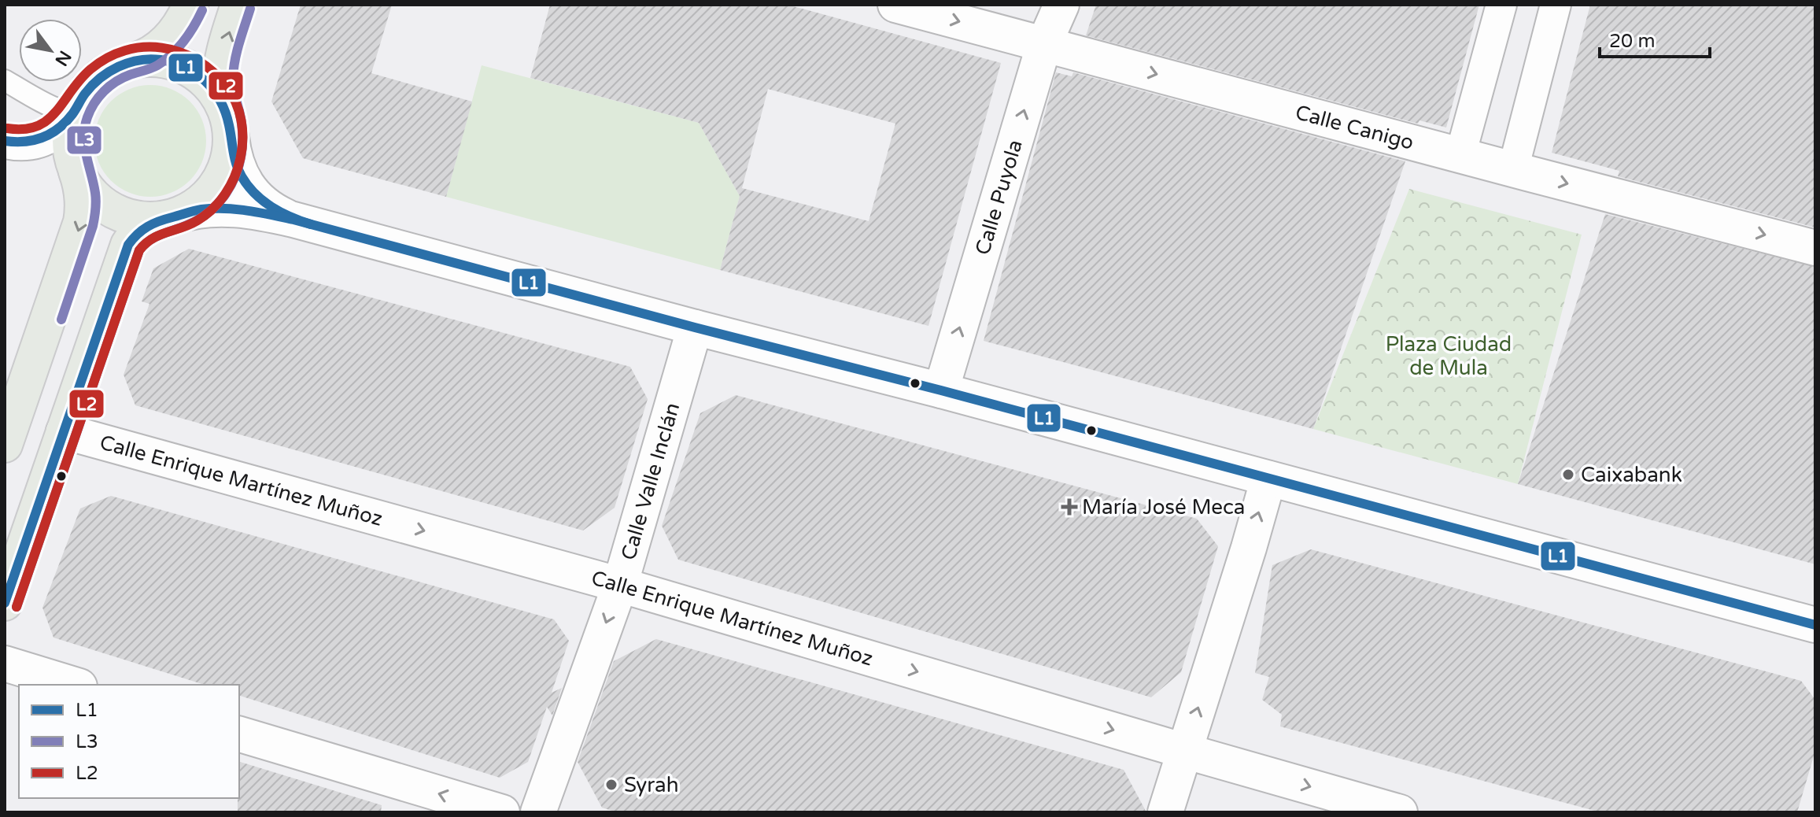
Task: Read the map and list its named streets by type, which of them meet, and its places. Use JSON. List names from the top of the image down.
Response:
{
  "streets": {
    "street": [
      "Calle Canigo",
      "Calle Puyola",
      "Calle Enrique Martínez Muñoz",
      "Calle Valle Inclán"
    ]
  },
  "crossings": [
    ["Calle Canigo", "Calle Puyola"],
    ["Calle Enrique Martínez Muñoz", "Calle Valle Inclán"]
  ],
  "one_way": ["Calle Canigo", "Calle Puyola", "Calle Valle Inclán"],
  "parks": ["Plaza Ciudad de Mula"],
  "places": {
    "other": ["Caixabank", "Syrah"],
    "health": ["María José Meca"]
  },
  "lines": ["transit line L3", "transit line L2", "transit line L1"],
  "legend": ["L1", "L3", "L2"],
  "scale_bar": "20 m",
  "north": "bottom right"
}
